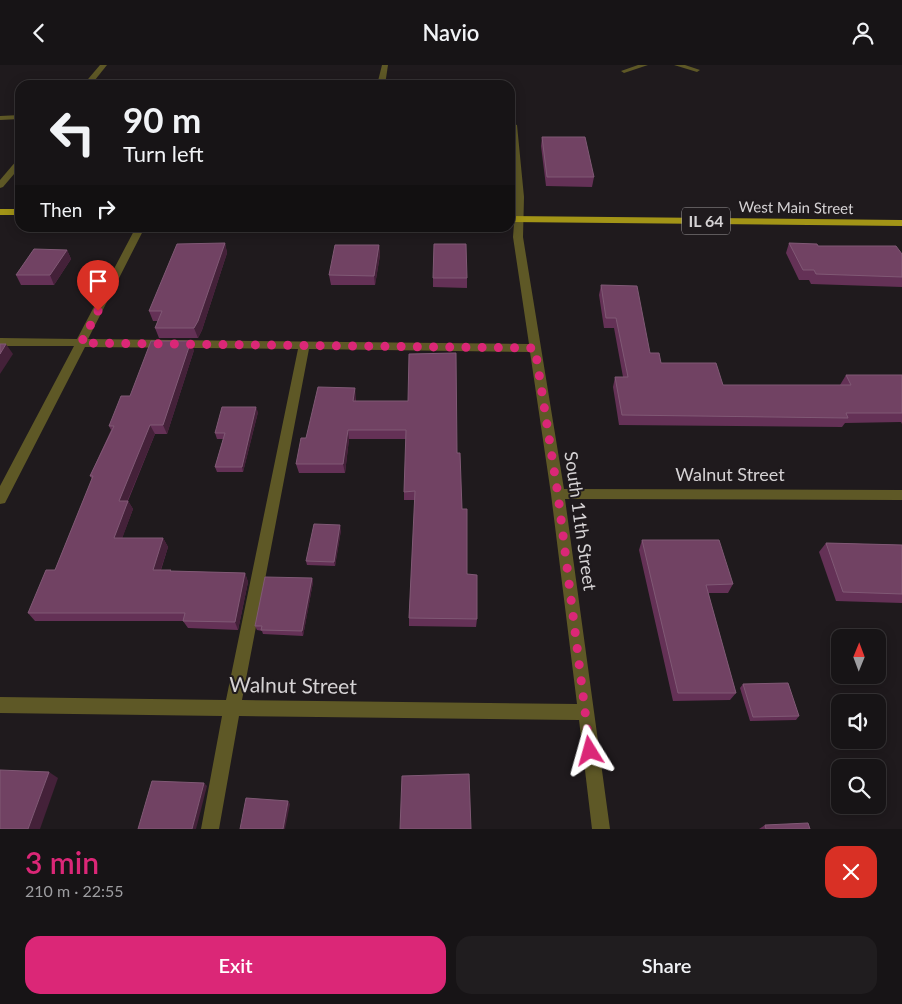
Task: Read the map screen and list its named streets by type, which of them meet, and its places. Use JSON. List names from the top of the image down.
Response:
{
  "streets": {
    "main road": ["West Main Street", "IL 64"],
    "street": ["Walnut Street", "South 11th Street"]
  },
  "crossings": [
    ["Walnut Street", "South 11th Street"]
  ],
  "north": "top",
  "page": {
    "header": "Navio",
    "turn": ["90 m", "Turn left"],
    "then": "Then",
    "heading": ["3 min", "210 m · 22:55"],
    "buttons": ["Exit", "Share"]
  }
}
